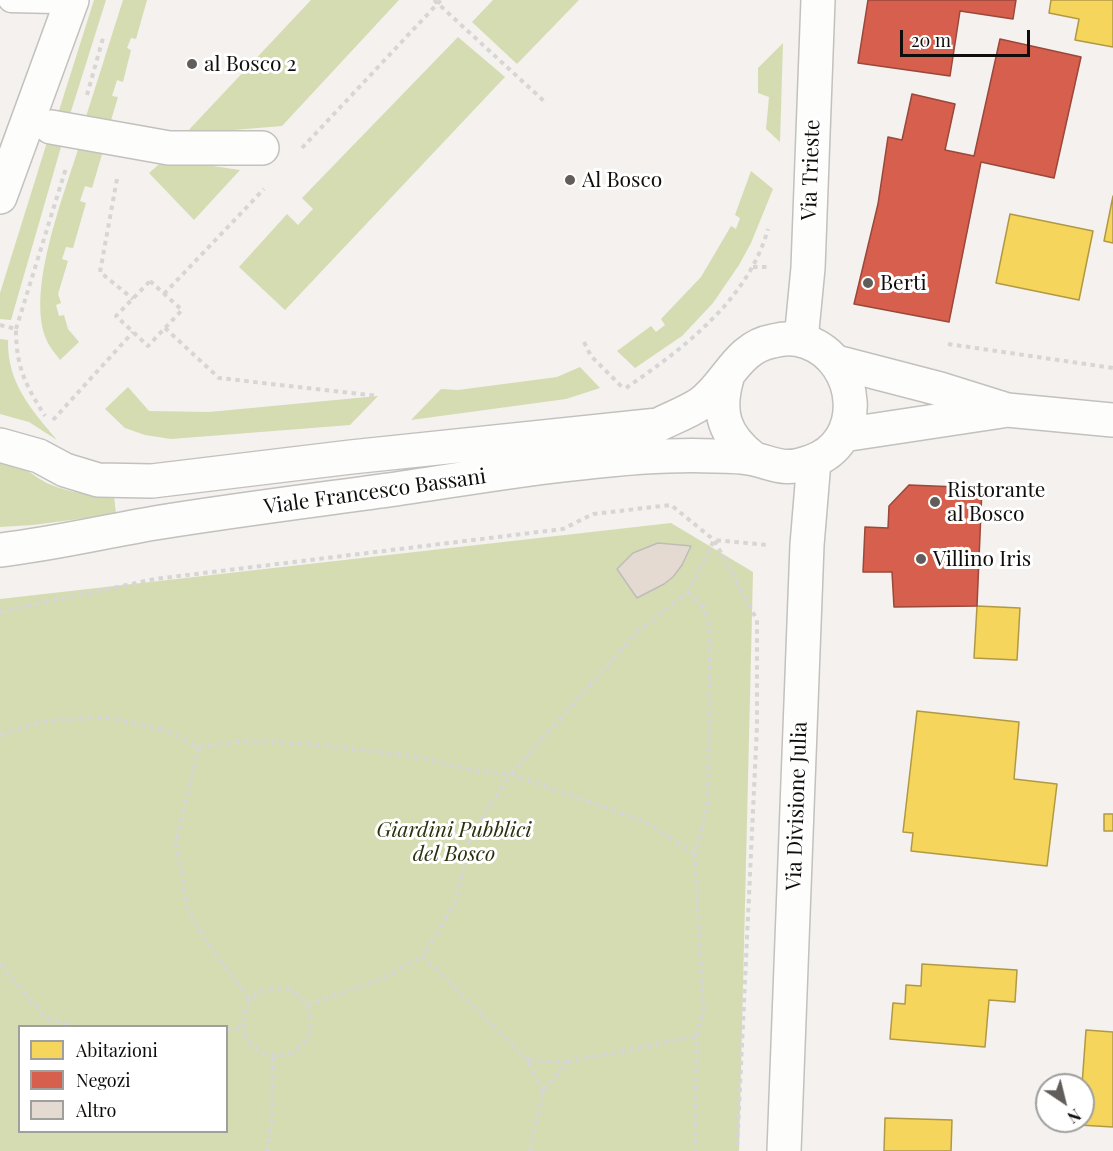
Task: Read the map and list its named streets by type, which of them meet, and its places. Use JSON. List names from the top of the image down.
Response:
{
  "streets": {
    "street": ["Via Trieste", "Viale Francesco Bassani", "Via Divisione Julia"]
  },
  "crossings": [
    ["Via Trieste", "Viale Francesco Bassani"],
    ["Via Trieste", "Via Divisione Julia"],
    ["Viale Francesco Bassani", "Via Divisione Julia"]
  ],
  "parks": ["Giardini Pubblici del Bosco"],
  "places": [
    "al Bosco 2",
    "Al Bosco",
    "Berti",
    "Ristorante al Bosco",
    "Villino Iris"
  ],
  "legend": ["Abitazioni", "Negozi", "Altro"],
  "scale_bar": "20 m",
  "north": "bottom right"
}
